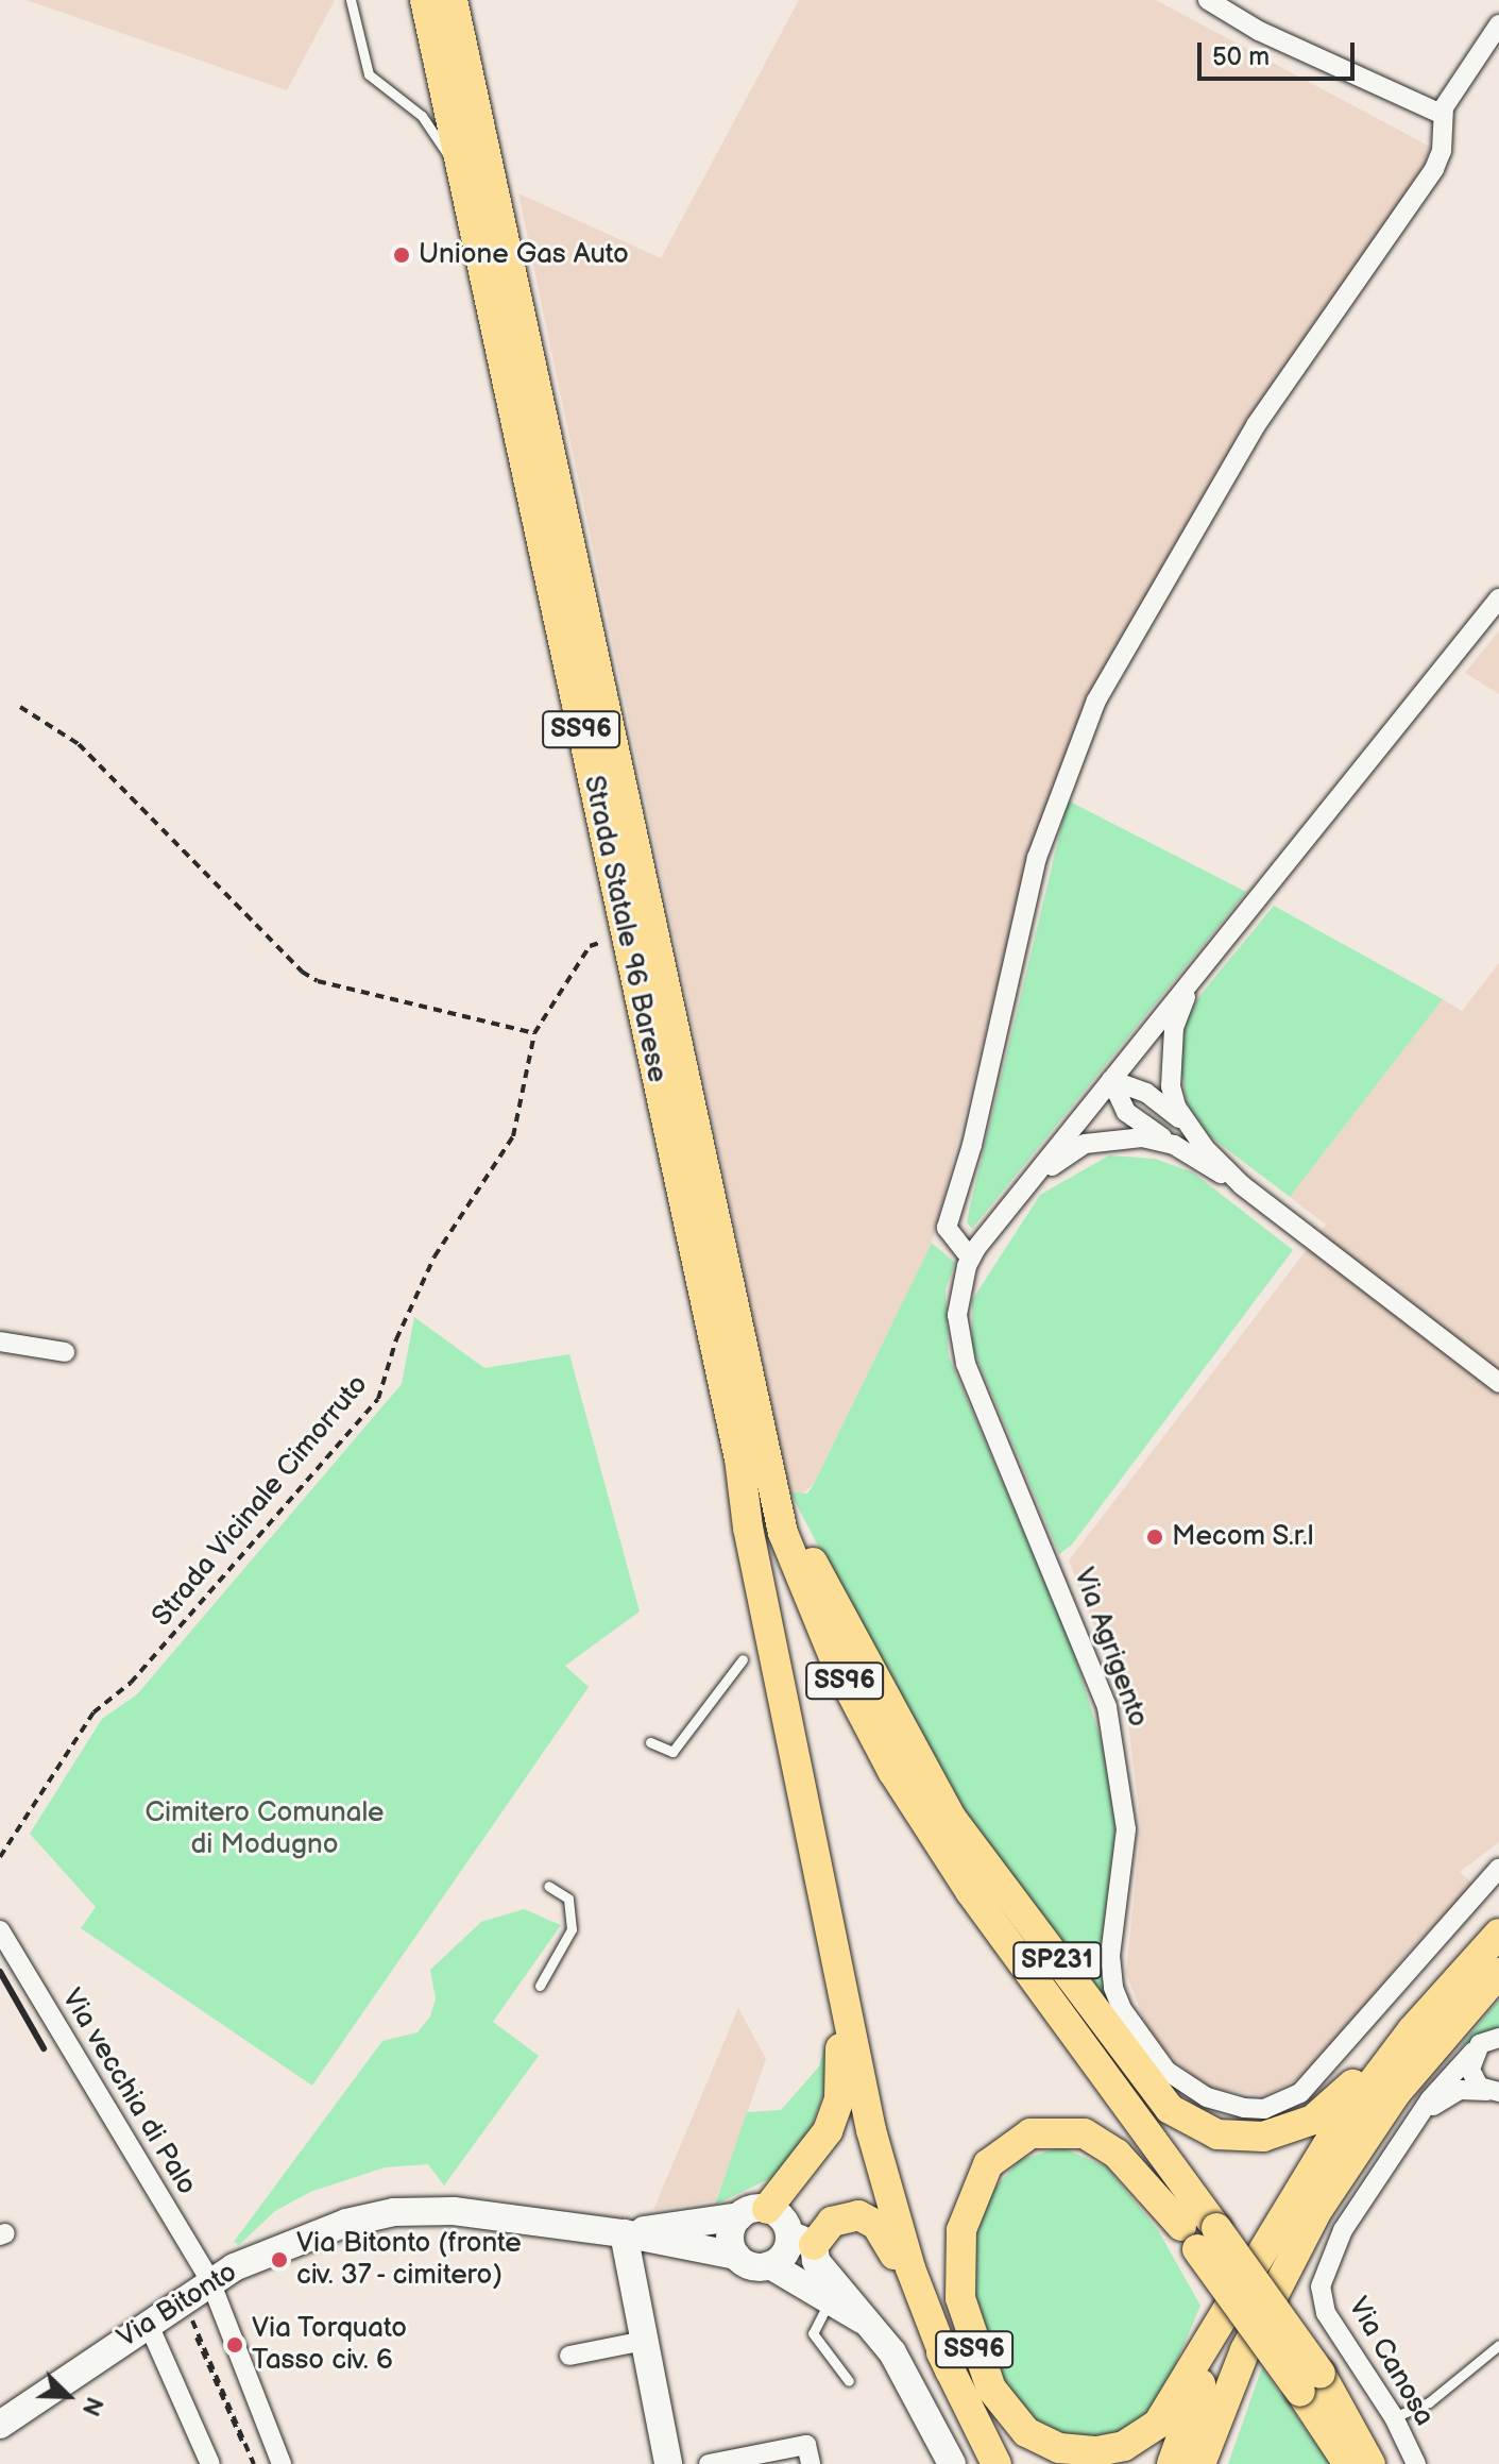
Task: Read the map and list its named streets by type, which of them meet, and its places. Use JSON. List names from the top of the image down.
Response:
{
  "streets": {
    "main road": ["SS96", "Strada Statale 96 Barese", "SP231"],
    "street": [
      "Via Agrigento",
      "Via vecchia di Palo",
      "Via Bitonto",
      "Via Canosa"
    ],
    "path": ["Strada Vicinale Cimorruto"]
  },
  "crossings": [
    ["SS96", "Strada Statale 96 Barese"],
    ["SS96", "SP231"],
    ["Strada Statale 96 Barese", "Strada Vicinale Cimorruto"],
    ["Strada Statale 96 Barese", "SP231"],
    ["Via vecchia di Palo", "Via Bitonto"]
  ],
  "parks": ["Cimitero Comunale di Modugno"],
  "places": [
    "Unione Gas Auto",
    "Mecom S.r.l",
    "Via Bitonto (fronte civ. 37 - cimitero)",
    "Via Torquato Tasso civ. 6"
  ],
  "scale_bar": "50 m",
  "north": "bottom right"
}
